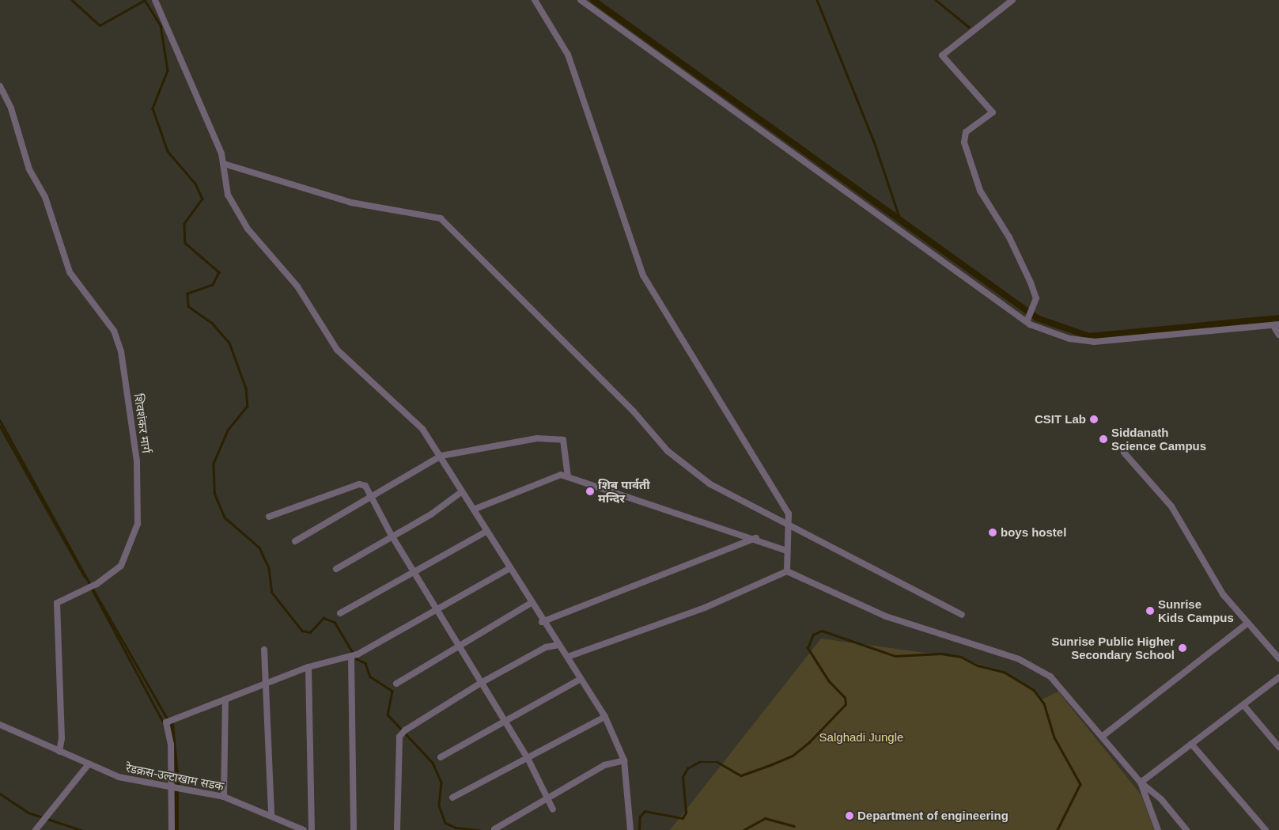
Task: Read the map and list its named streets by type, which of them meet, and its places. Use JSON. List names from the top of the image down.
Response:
{
  "streets": {
    "street": ["शिवशंकर मार्ग", "रेडक्रस-उल्टाखाम सडक"]
  },
  "crossings": [
    ["शिवशंकर मार्ग", "रेडक्रस-उल्टाखाम सडक"]
  ],
  "parks": ["Salghadi Jungle"],
  "places": [
    "CSIT Lab",
    "Siddanath Science Campus",
    "शिब पार्वती मन्दिर",
    "boys hostel",
    "Sunrise Kids Campus",
    "Sunrise Public Higher Secondary School",
    "Department of engineering"
  ]
}
